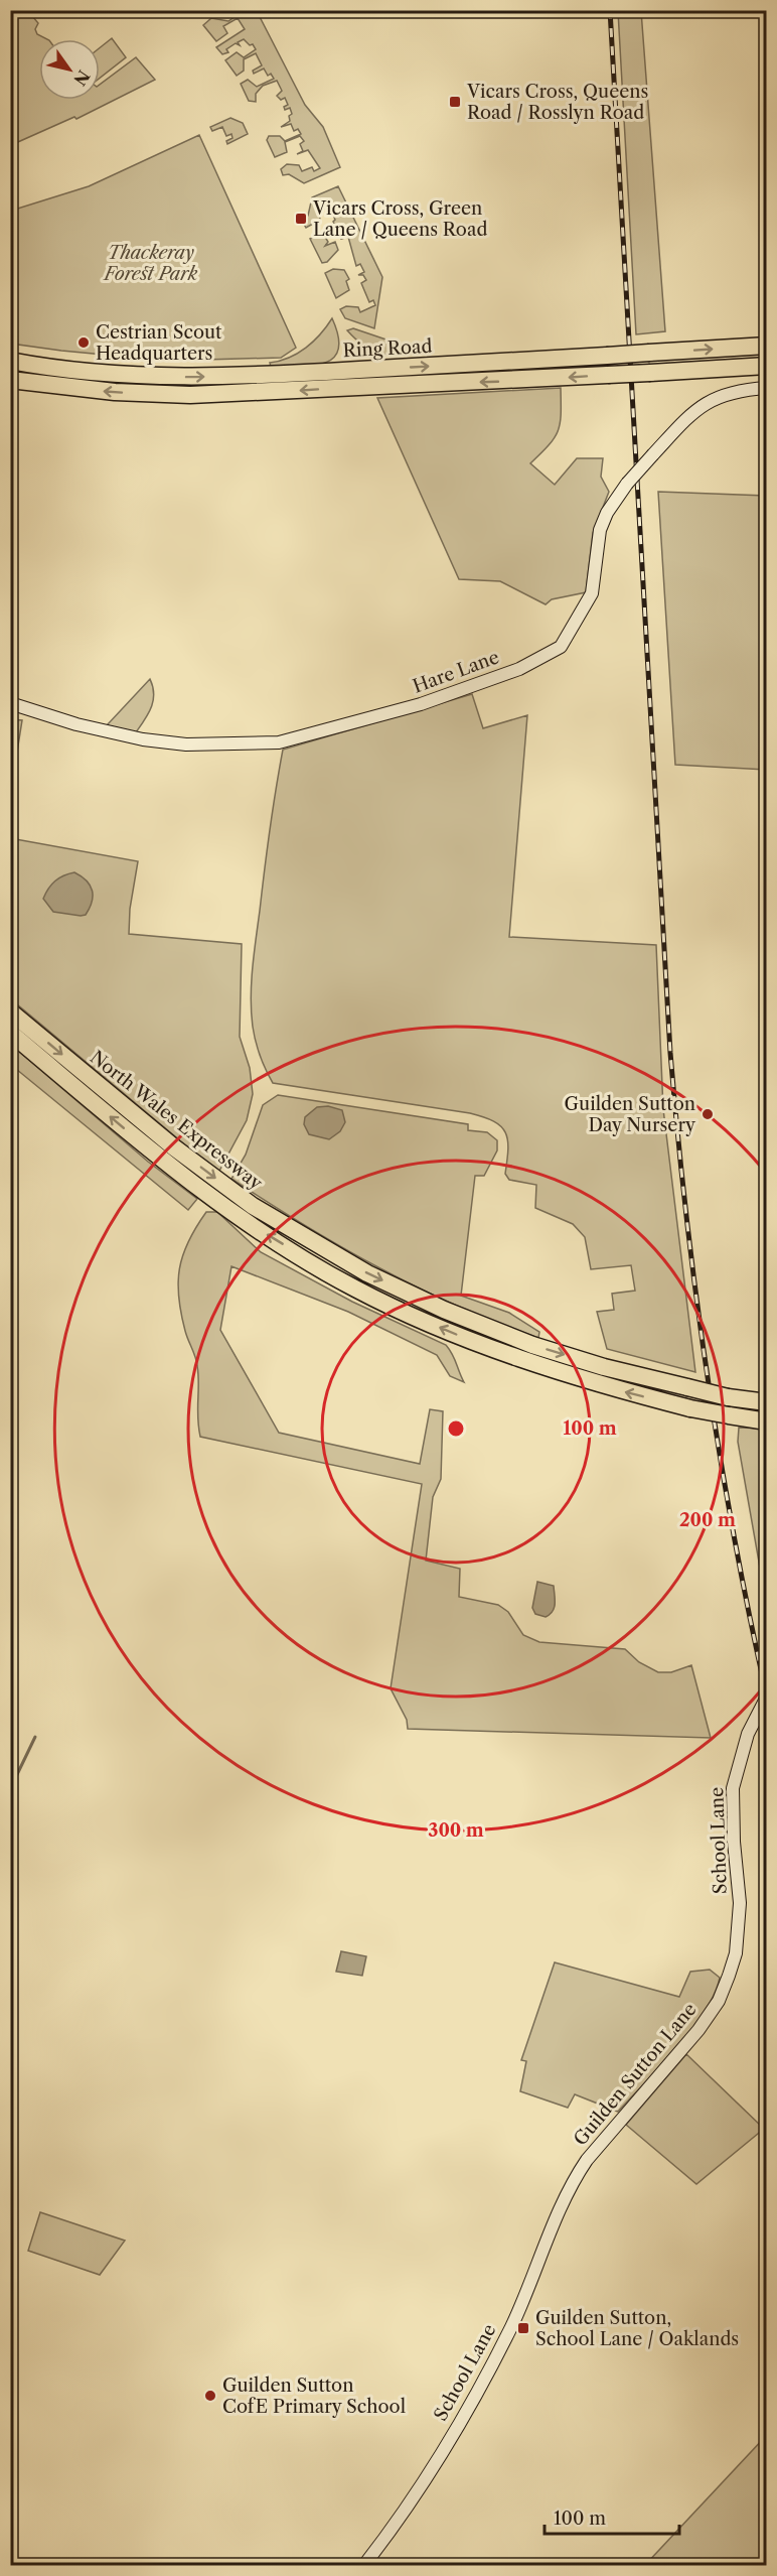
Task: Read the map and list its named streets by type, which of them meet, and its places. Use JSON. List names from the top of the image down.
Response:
{
  "streets": {
    "highway": ["Ring Road", "North Wales Expressway"],
    "street": ["Hare Lane", "School Lane", "Guilden Sutton Lane"]
  },
  "crossings": [
    ["School Lane", "Guilden Sutton Lane"]
  ],
  "parks": ["Thackeray Forest Park"],
  "places": {
    "transit": ["Vicars Cross, Queens Road / Rosslyn Road", "Vicars Cross, Green Lane / Queens Road", "Guilden Sutton, School Lane / Oaklands"],
    "other": ["Cestrian Scout Headquarters", "Guilden Sutton Day Nursery", "Guilden Sutton CofE Primary School"]
  },
  "scale_bar": "100 m",
  "north": "bottom right",
  "rings": ["100 m", "200 m", "300 m"]
}
